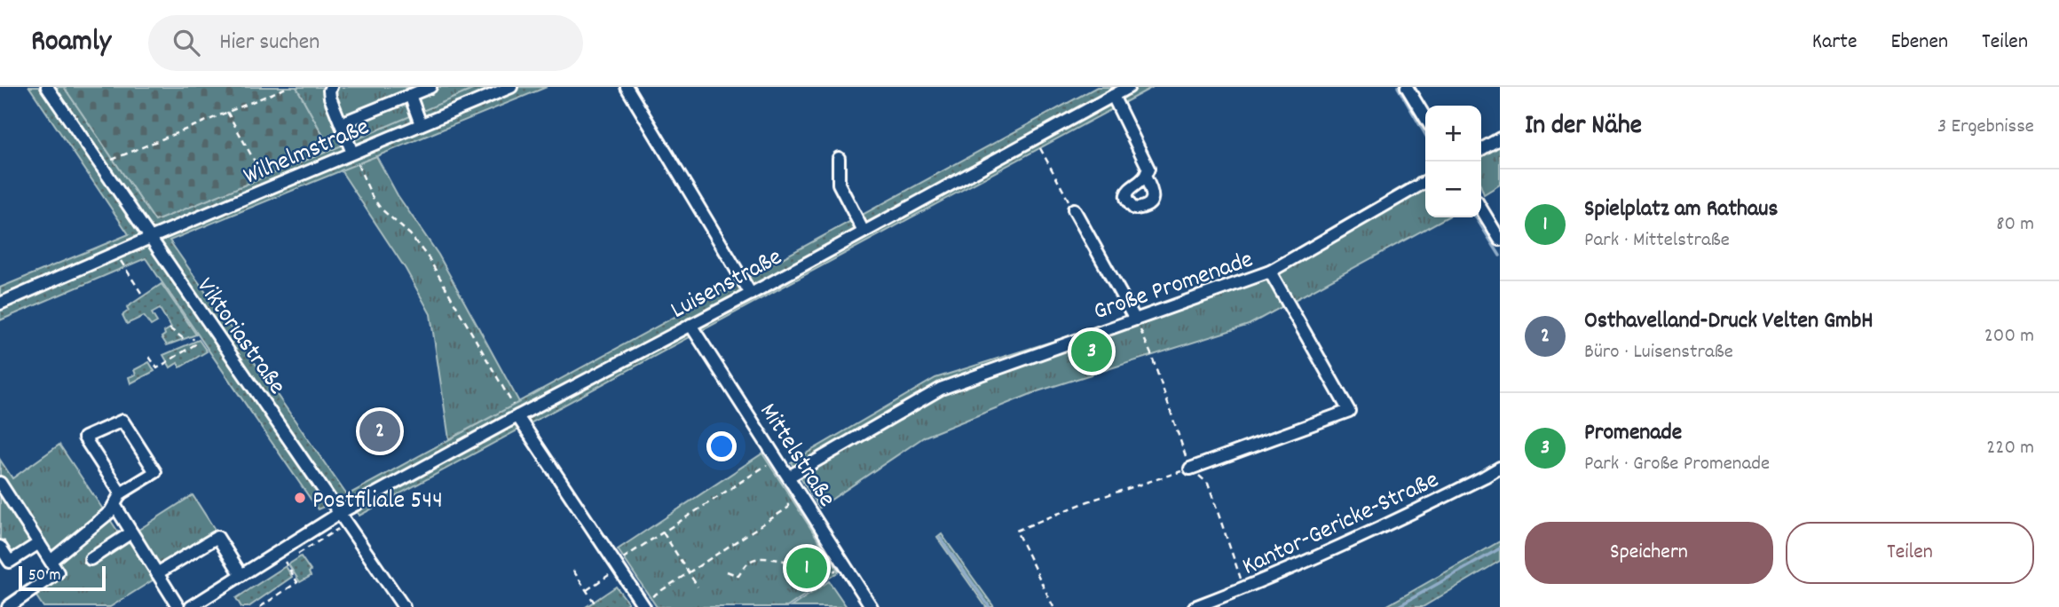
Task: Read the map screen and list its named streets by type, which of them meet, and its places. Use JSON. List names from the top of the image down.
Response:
{
  "streets": {
    "street": [
      "Wilhelmstraße",
      "Luisenstraße",
      "Große Promenade",
      "Viktoriastraße",
      "Mittelstraße",
      "Kantor-Gericke-Straße"
    ]
  },
  "crossings": [
    ["Wilhelmstraße", "Viktoriastraße"],
    ["Luisenstraße", "Viktoriastraße"],
    ["Luisenstraße", "Mittelstraße"],
    ["Große Promenade", "Mittelstraße"]
  ],
  "places": ["Postfiliale 544"],
  "scale_bar": "50 m",
  "page": {
    "header": "Roamly",
    "search": "Hier suchen",
    "nav": ["Karte", "Ebenen", "Teilen"],
    "heading": ["In der Nähe", "3 Ergebnisse"],
    "map_buttons": ["+", "−"],
    "list": [
      {
        "mark": "1",
        "name": "Spielplatz am Rathaus",
        "note": "Park · Mittelstraße",
        "value": "80 m"
      },
      {
        "mark": "2",
        "name": "Osthavelland-Druck Velten GmbH",
        "note": "Büro · Luisenstraße",
        "value": "200 m"
      },
      {
        "mark": "3",
        "name": "Promenade",
        "note": "Park · Große Promenade",
        "value": "220 m"
      }
    ],
    "pins": ["3", "2", "1"],
    "buttons": ["Speichern", "Teilen"],
    "scale": "50 m"
  }
}
